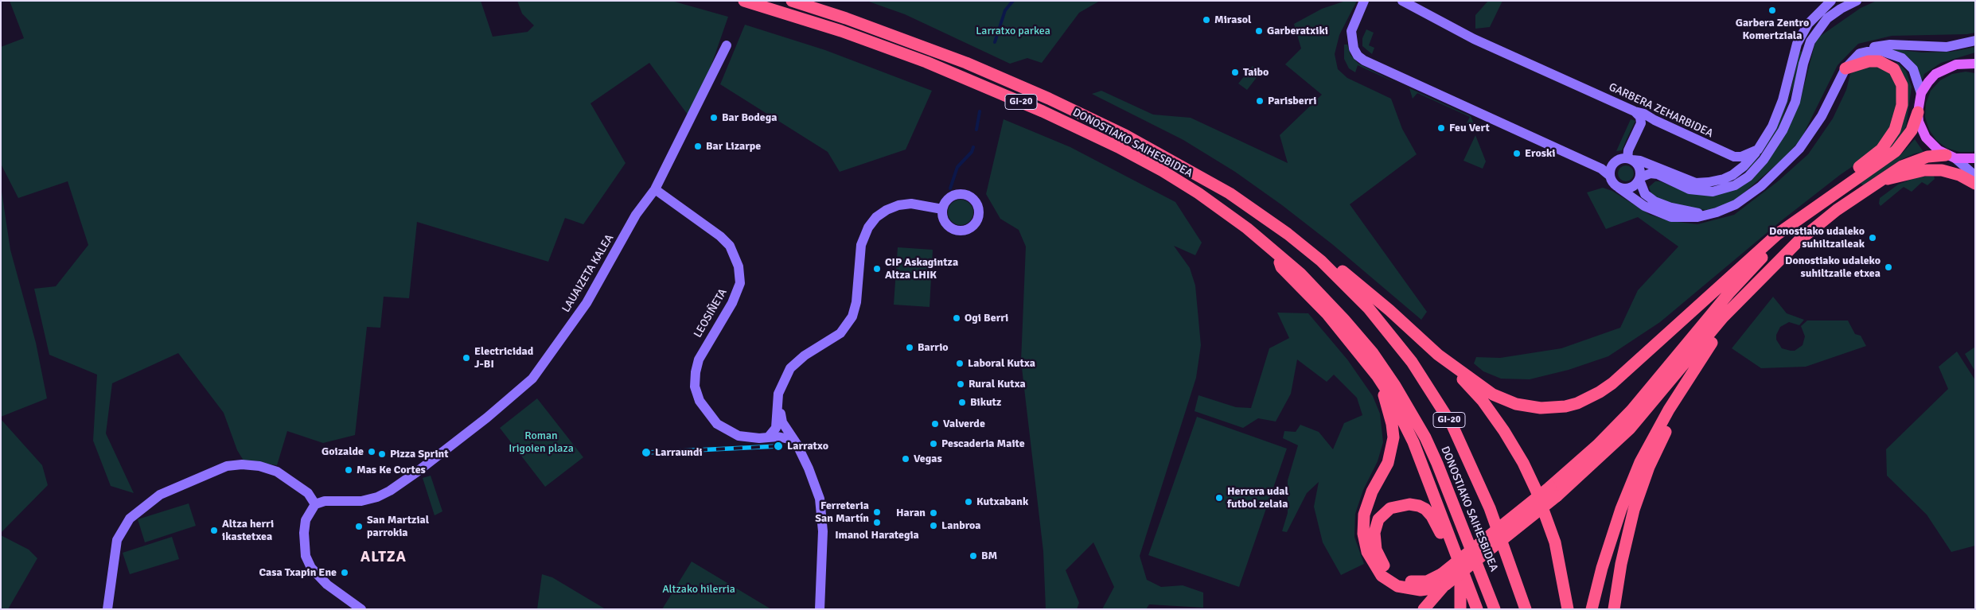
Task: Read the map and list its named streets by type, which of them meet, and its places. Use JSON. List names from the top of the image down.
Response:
{
  "streets": {
    "highway": ["GI-20", "DONOSTIAKO SAIHESBIDEA"],
    "street": ["GARBERA ZEHARBIDEA", "LAUAIZETA KALEA", "LEOSIÑETA"]
  },
  "crossings": [
    ["LAUAIZETA KALEA", "LEOSIÑETA"]
  ],
  "districts": ["ALTZA"],
  "parks": ["Larratxo parkea", "Roman Irigoien plaza", "Altzako hilerria"],
  "places": [
    "Garbera Zentro Komertziala",
    "Mirasol",
    "Garberatxiki",
    "Taibo",
    "Parisberri",
    "Bar Bodega",
    "Feu Vert",
    "Bar Lizarpe",
    "Eroski",
    "Donostiako udaleko suhiltzaileak",
    "Donostiako udaleko suhiltzaile etxea",
    "CIP Askagintza Altza LHIK",
    "Ogi Berri",
    "Barrio",
    "Electricidad J-BI",
    "Laboral Kutxa",
    "Rural Kutxa",
    "Bikutz",
    "Valverde",
    "Pescaderia Maite",
    "Larratxo",
    "Goizalde",
    "Larraundi",
    "Pizza Sprint",
    "Vegas",
    "Mas Ke Cortes",
    "Herrera udal futbol zelaia",
    "Kutxabank",
    "Ferreteria San Martín",
    "Haran",
    "Imanol Harategia",
    "Lanbroa",
    "San Martzial parrokia",
    "Altza herri ikastetxea",
    "BM",
    "Casa Txapin Ene"
  ]
}
